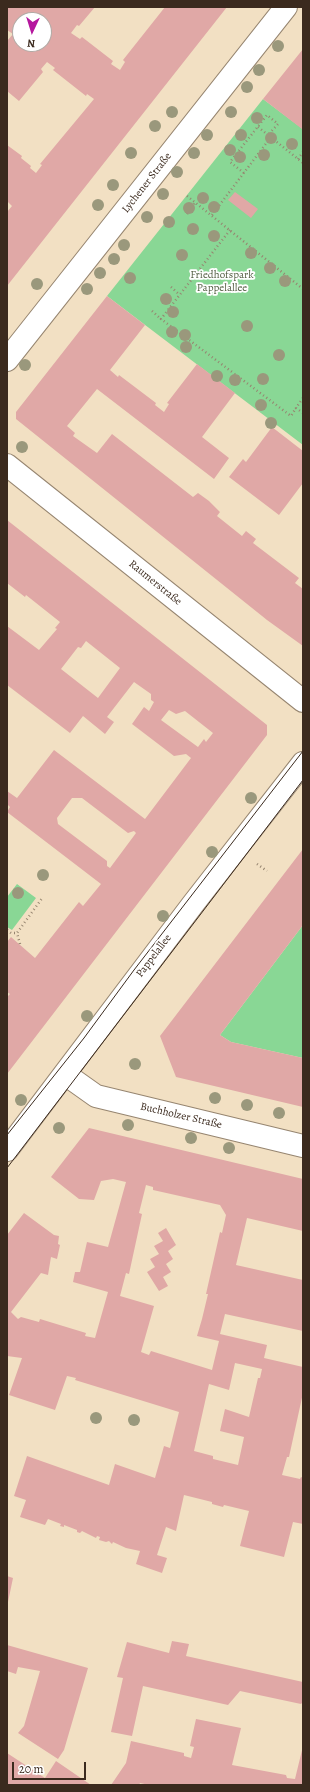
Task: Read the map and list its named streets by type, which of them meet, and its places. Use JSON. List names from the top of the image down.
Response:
{
  "streets": {
    "street": [
      "Lychener Straße",
      "Raumerstraße",
      "Pappelallee",
      "Buchholzer Straße"
    ]
  },
  "crossings": [
    ["Pappelallee", "Buchholzer Straße"]
  ],
  "parks": ["Friedhofspark Pappelallee"],
  "scale_bar": "20 m",
  "north": "bottom"
}
